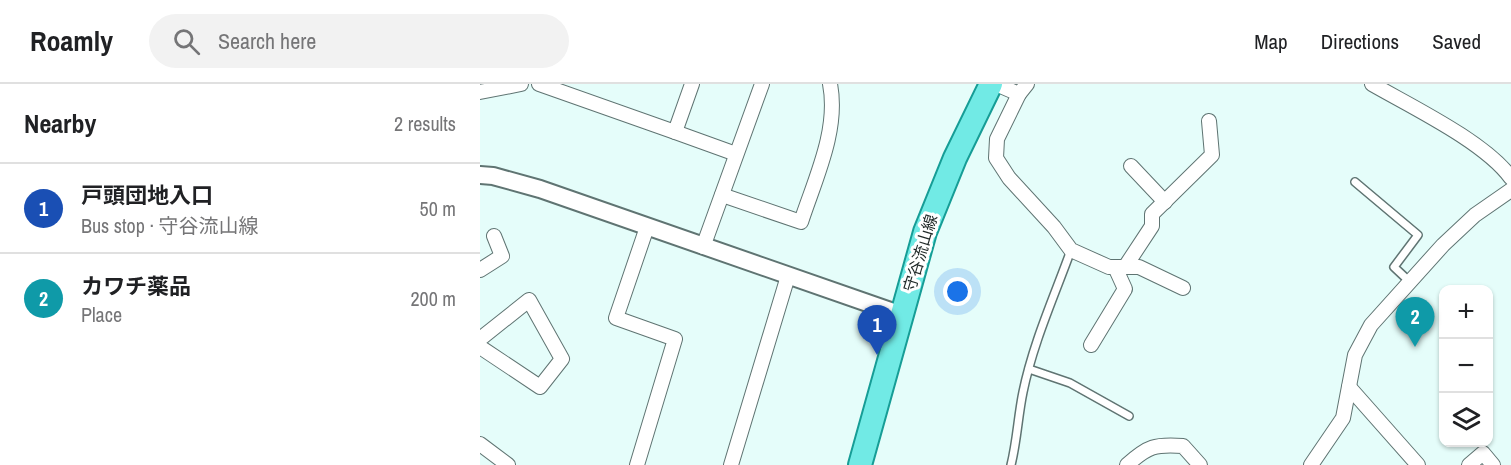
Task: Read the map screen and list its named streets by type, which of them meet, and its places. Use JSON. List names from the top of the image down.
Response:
{
  "streets": {
    "main road": ["守谷流山線"]
  },
  "page": {
    "header": "Roamly",
    "search": "Search here",
    "nav": ["Map", "Directions", "Saved"],
    "heading": ["Nearby", "2 results"],
    "list": [
      {
        "mark": "1",
        "name": "戸頭団地入口",
        "note": "Bus stop · 守谷流山線",
        "value": "50 m"
      },
      {
        "mark": "2",
        "name": "カワチ薬品",
        "note": "Place",
        "value": "200 m"
      }
    ],
    "map_buttons": ["+", "−"],
    "pins": ["2", "1"]
  }
}
